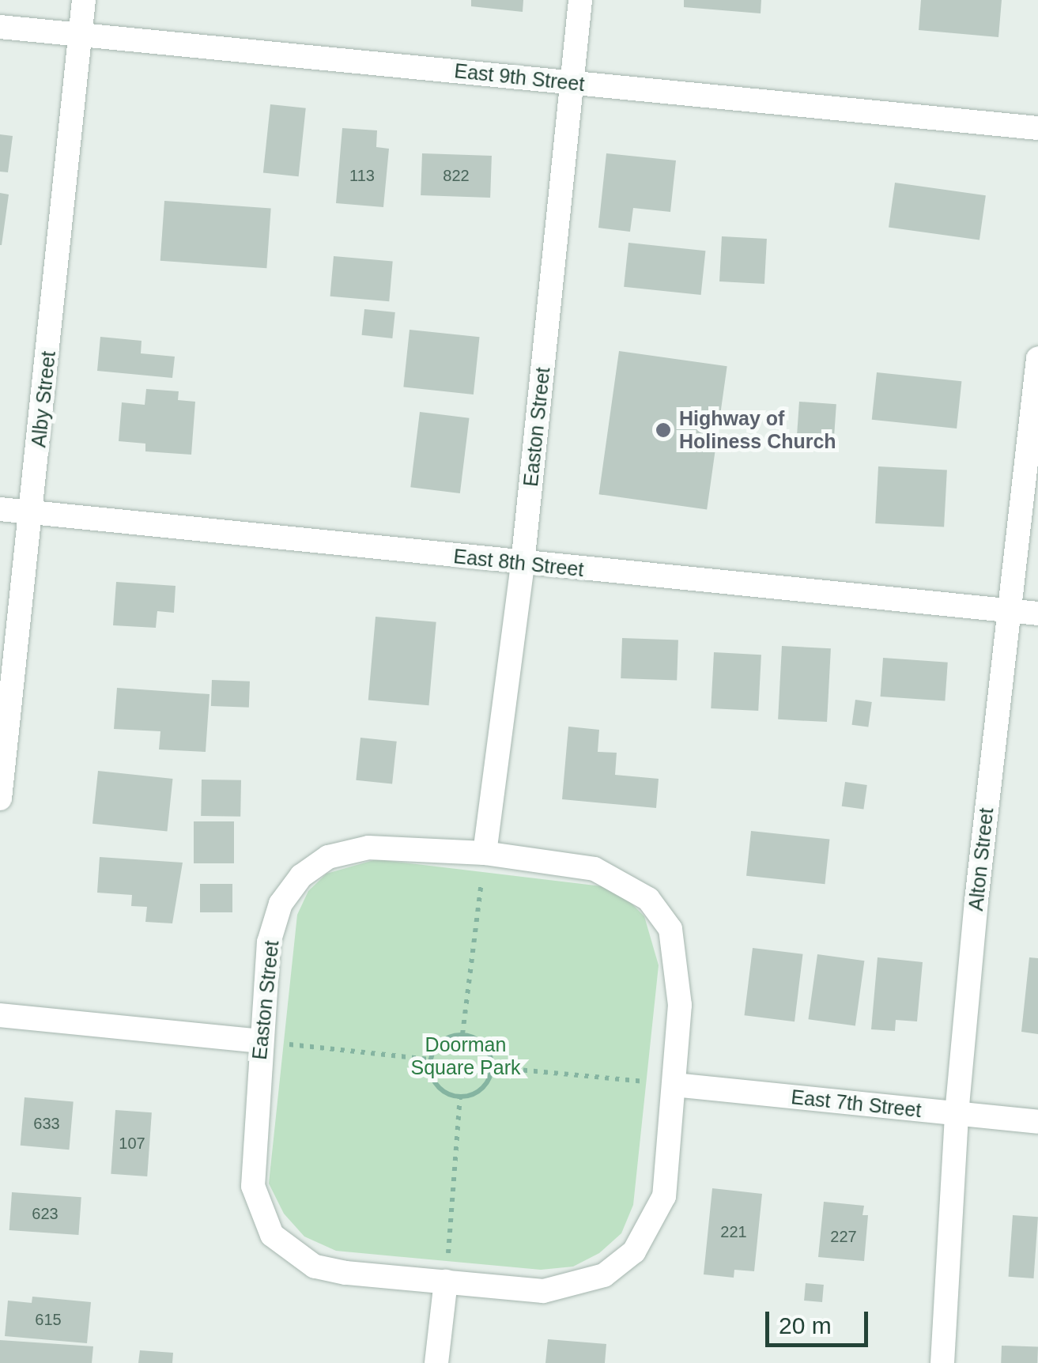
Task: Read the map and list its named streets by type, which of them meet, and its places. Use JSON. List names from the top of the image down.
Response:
{
  "streets": {
    "street": [
      "East 9th Street",
      "Alby Street",
      "Easton Street",
      "East 8th Street",
      "Alton Street",
      "East 7th Street"
    ]
  },
  "crossings": [
    ["East 9th Street", "Alby Street"],
    ["East 9th Street", "Easton Street"],
    ["Alby Street", "East 8th Street"],
    ["Easton Street", "East 8th Street"],
    ["East 8th Street", "Alton Street"],
    ["Alton Street", "East 7th Street"]
  ],
  "parks": ["Doorman Square Park"],
  "places": ["Highway of Holiness Church"],
  "house_numbers": [
    "113",
    "822",
    "633",
    "107",
    "623",
    "221",
    "227",
    "615"
  ],
  "scale_bar": "20 m"
}
